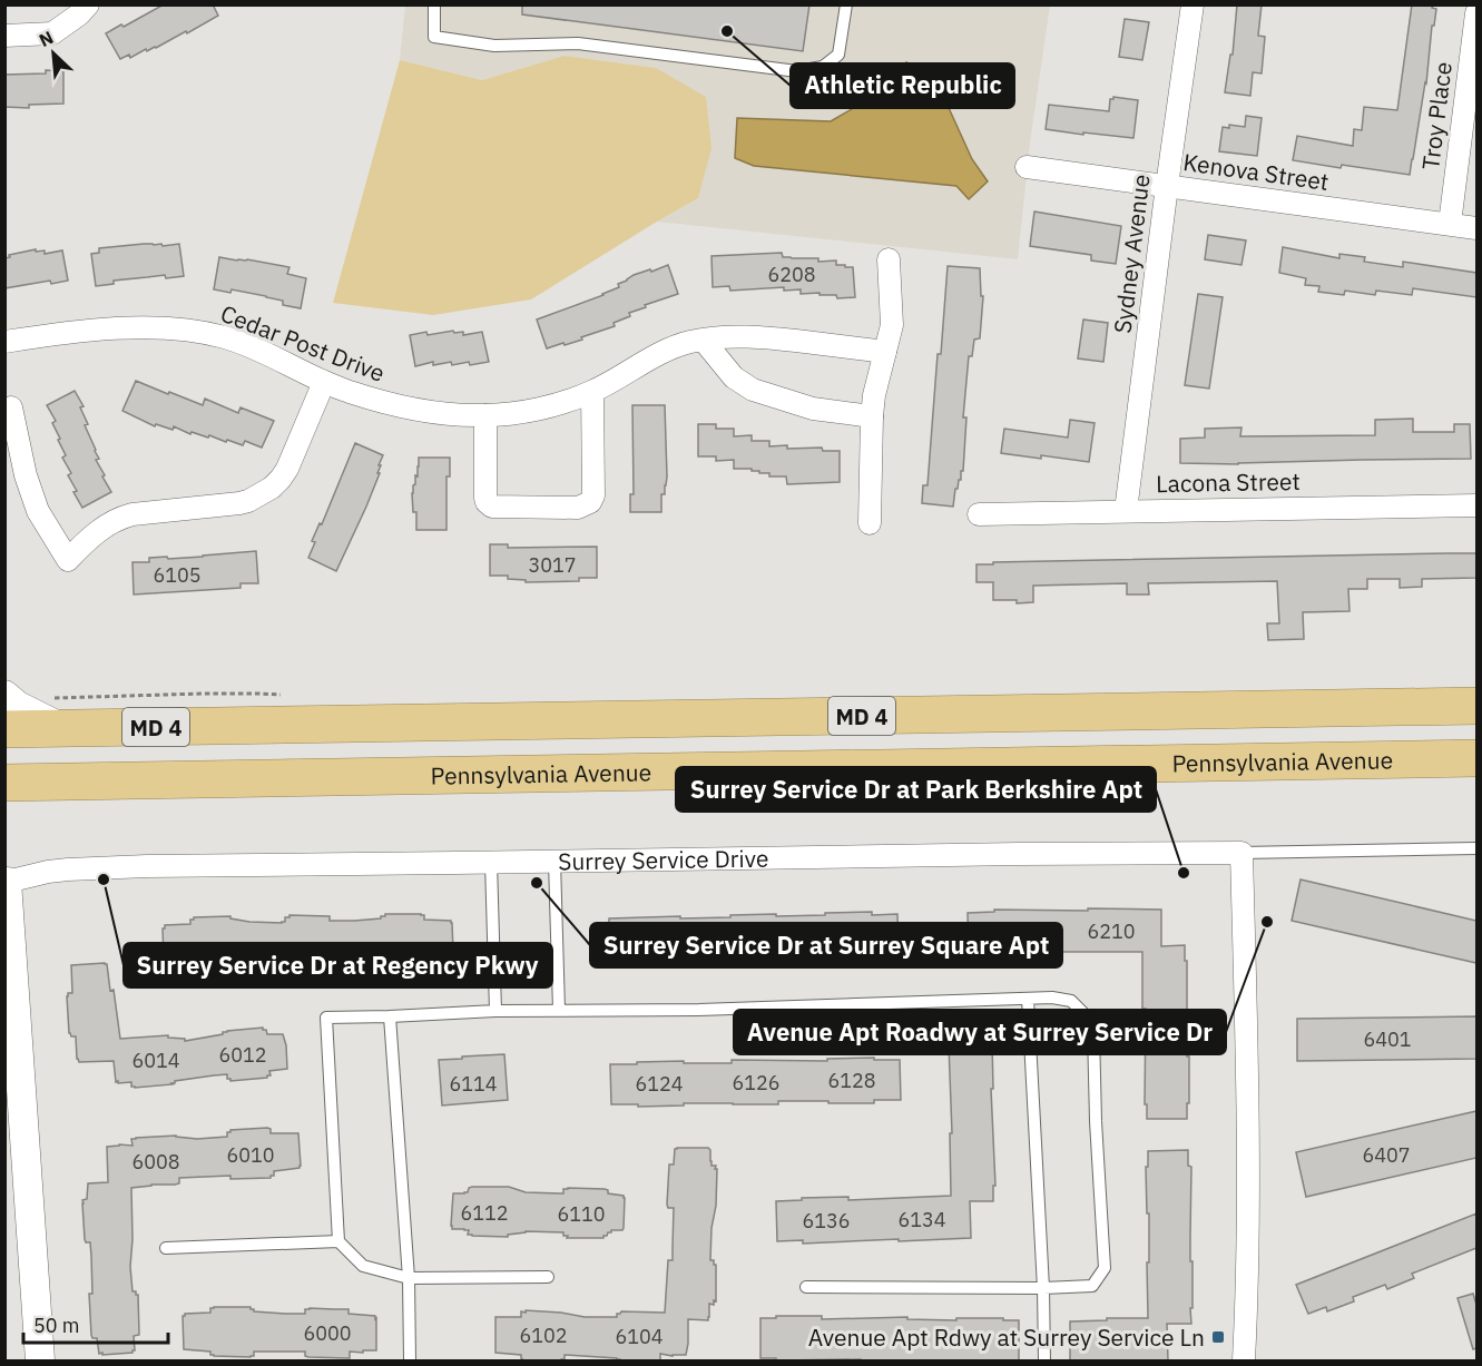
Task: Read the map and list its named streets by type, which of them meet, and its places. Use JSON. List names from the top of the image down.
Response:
{
  "streets": {
    "highway": ["MD 4", "Pennsylvania Avenue"],
    "street": [
      "Troy Place",
      "Kenova Street",
      "Sydney Avenue",
      "Cedar Post Drive",
      "Lacona Street",
      "Surrey Service Drive"
    ]
  },
  "crossings": [
    ["Troy Place", "Kenova Street"],
    ["Kenova Street", "Sydney Avenue"],
    ["Sydney Avenue", "Lacona Street"]
  ],
  "places": {
    "other": [
      "Athletic Republic",
      "Surrey Service Dr at Park Berkshire Apt",
      "Surrey Service Dr at Regency Pkwy",
      "Surrey Service Dr at Surrey Square Apt",
      "Avenue Apt Roadwy at Surrey Service Dr"
    ],
    "transit": ["Avenue Apt Rdwy at Surrey Service Ln"]
  },
  "house_numbers": [
    "6208",
    "3017",
    "6105",
    "6210",
    "6401",
    "6012",
    "6014",
    "6128",
    "6126",
    "6114",
    "6124",
    "6010",
    "6407",
    "6008",
    "6112",
    "6110",
    "6134",
    "6136",
    "6000",
    "6102",
    "6104"
  ],
  "scale_bar": "50 m",
  "north": "top left"
}
